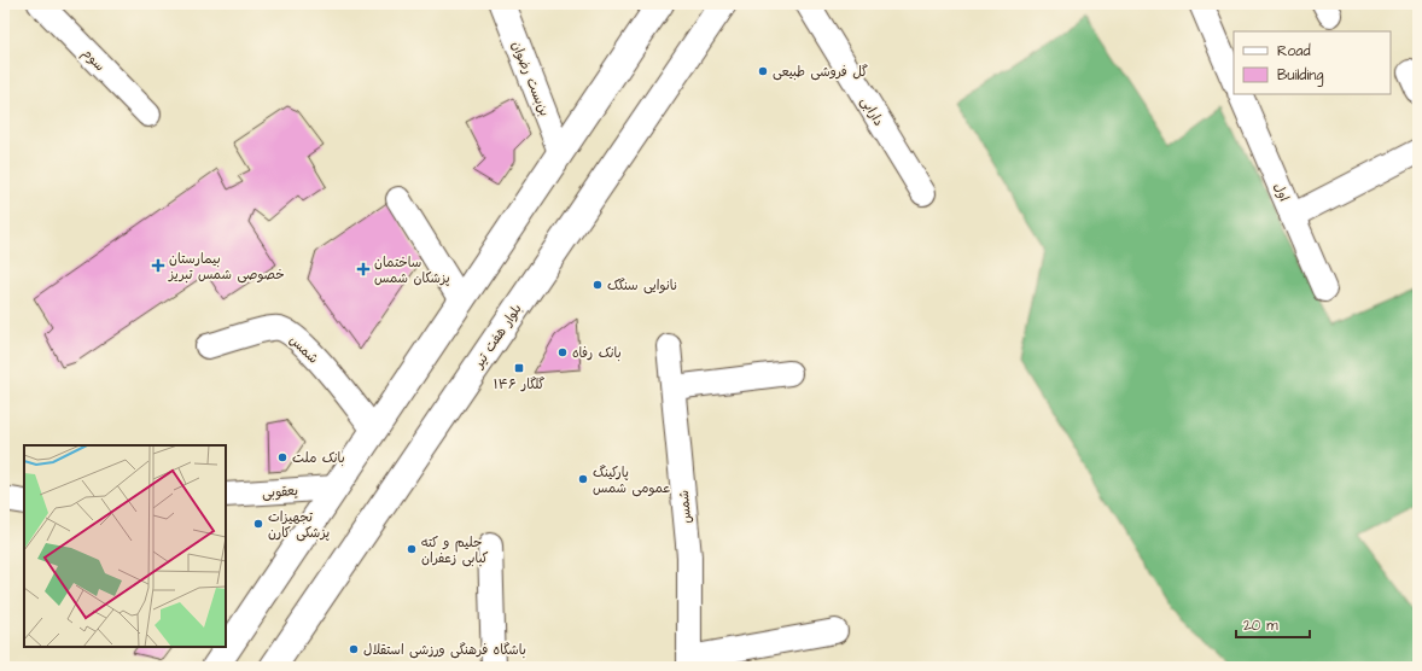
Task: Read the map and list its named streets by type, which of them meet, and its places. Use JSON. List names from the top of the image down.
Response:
{
  "streets": {
    "highway": ["بلوار هفت تیر"],
    "street": [
      "سوم",
      "بن‌بست رضوان",
      "دارابی",
      "اول",
      "شمس",
      "یعقوبی"
    ]
  },
  "places": {
    "other": [
      "گل فروشی طبیعی",
      "نانوایی سنگک",
      "بانک رفاه",
      "بانک ملت",
      "پارکینگ عمومی شمس",
      "تجهیزات پزشکی کارن",
      "حلیم و کته کبابی زعفران",
      "باشگاه فرهنگی ورزشی استقلال"
    ],
    "health": ["بیمارستان خصوصی شمس تبریز", "ساختمان پزشکان شمس"],
    "transit": ["گلگار ۱۴۶"]
  },
  "legend": ["Road", "Building"],
  "scale_bar": "20 m"
}
